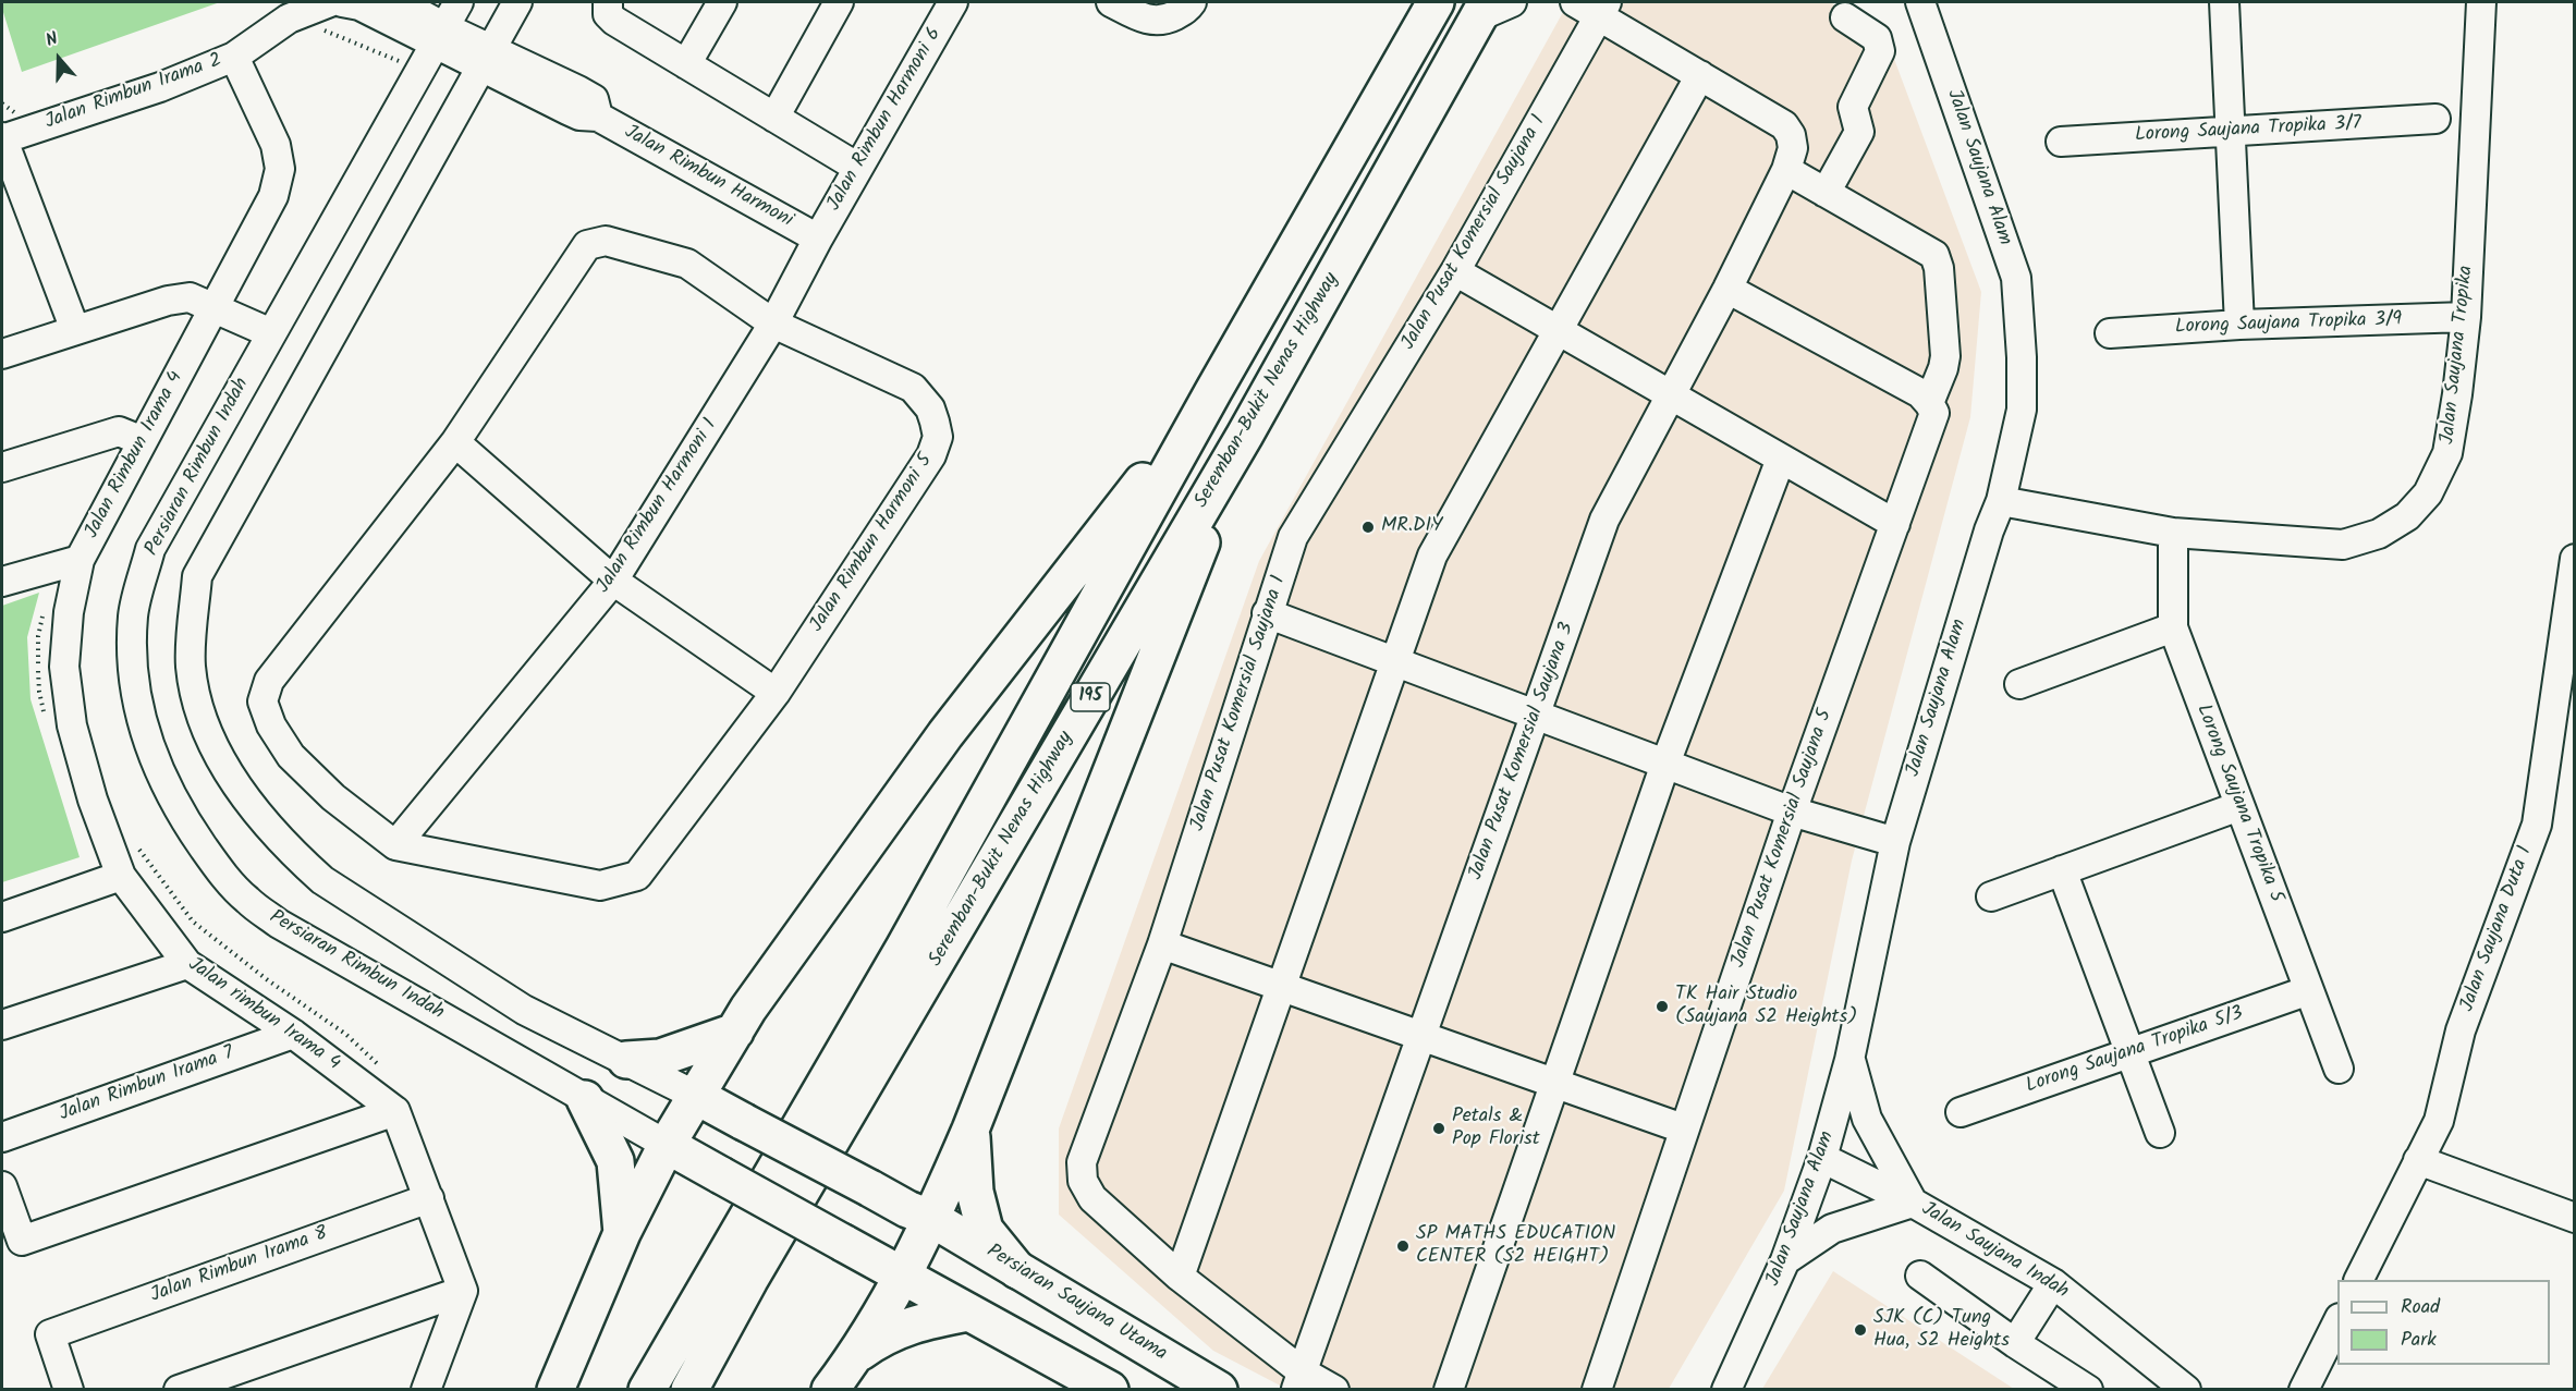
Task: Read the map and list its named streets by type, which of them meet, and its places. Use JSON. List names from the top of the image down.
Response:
{
  "streets": {
    "main road": ["Seremban-Bukit Nenas Highway", "195", "Persiaran Saujana Utama"],
    "street": [
      "Jalan Rimbun Irama 2",
      "Jalan Rimbun Harmoni 6",
      "Lorong Saujana Tropika 3/7",
      "Jalan Saujana Alam",
      "Jalan Rimbun Harmoni",
      "Jalan Pusat Komersial Saujana 1",
      "Lorong Saujana Tropika 3/9",
      "Jalan Saujana Tropika",
      "Jalan Rimbun Irama 4",
      "Persiaran Rimbun Indah",
      "Jalan Rimbun Harmoni 1",
      "Jalan Rimbun Harmoni 5",
      "Jalan Pusat Komersial Saujana 3",
      "Lorong Saujana Tropika 5",
      "Jalan Pusat Komersial Saujana 5",
      "Jalan Saujana Duta 1",
      "Jalan rimbun Irama 4",
      "Lorong Saujana Tropika 5/3",
      "Jalan Rimbun Irama 7",
      "Jalan Saujana Indah",
      "Jalan Rimbun Irama 8"
    ]
  },
  "crossings": [
    ["Jalan Rimbun Irama 2", "Jalan Rimbun Irama 4"],
    ["Jalan Rimbun Harmoni 6", "Jalan Rimbun Harmoni"],
    ["Jalan Rimbun Harmoni 6", "Jalan Rimbun Harmoni 1"],
    ["Jalan Saujana Alam", "Jalan Saujana Tropika"],
    ["Jalan Saujana Alam", "Jalan Saujana Indah"],
    ["Jalan Rimbun Harmoni", "Persiaran Rimbun Indah"],
    ["Jalan Rimbun Harmoni", "Jalan Rimbun Harmoni 1"],
    ["Jalan Pusat Komersial Saujana 1", "Jalan Pusat Komersial Saujana 3"],
    ["Lorong Saujana Tropika 3/9", "Jalan Saujana Tropika"],
    ["Jalan Saujana Tropika", "Lorong Saujana Tropika 5"],
    ["Jalan Rimbun Irama 4", "Jalan rimbun Irama 4"],
    ["Jalan Rimbun Harmoni 1", "Jalan Rimbun Harmoni 5"],
    ["Lorong Saujana Tropika 5", "Lorong Saujana Tropika 5/3"],
    ["Jalan rimbun Irama 4", "Jalan Rimbun Irama 7"]
  ],
  "places": [
    "MR.DIY",
    "TK Hair Studio (Saujana S2 Heights)",
    "Petals & Pop Florist",
    "SP MATHS EDUCATION CENTER (S2 HEIGHT)",
    "SJK (C) Tung Hua, S2 Heights"
  ],
  "legend": ["Road", "Park"],
  "north": "top"
}
